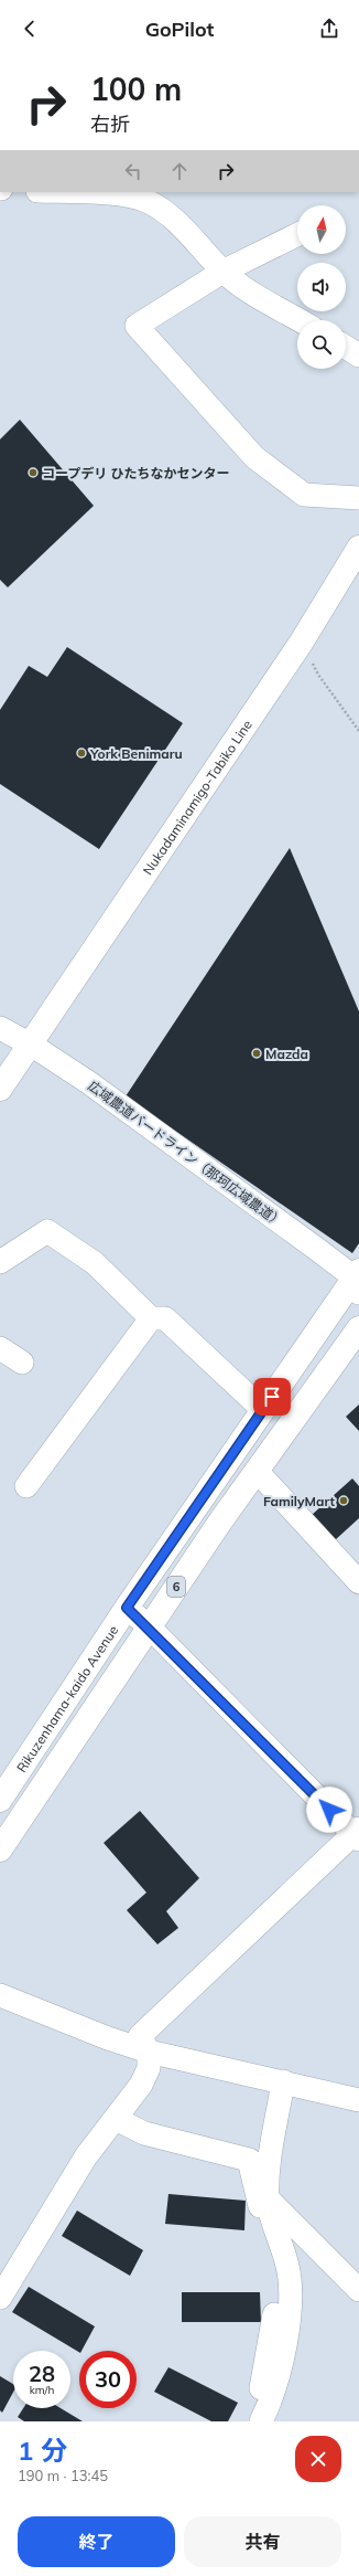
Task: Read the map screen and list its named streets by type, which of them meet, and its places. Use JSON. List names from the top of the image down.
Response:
{
  "streets": {
    "main road": ["Nukadaminamigo-Tabiko Line", "6", "Rikuzenhama-kaido Avenue"],
    "street": ["広域農道バードライン（那珂広域農道）"]
  },
  "crossings": [
    ["Nukadaminamigo-Tabiko Line", "広域農道バードライン（那珂広域農道）"],
    ["広域農道バードライン（那珂広域農道）", "Rikuzenhama-kaido Avenue"]
  ],
  "places": [
    "コープデリ ひたちなかセンター",
    "York Benimaru",
    "Mazda",
    "FamilyMart"
  ],
  "north": "top",
  "page": {
    "header": "GoPilot",
    "turn": ["100 m", "右折"],
    "speed": "28 km/h",
    "limit": "30",
    "heading": ["1 分", "190 m · 13:45"],
    "buttons": ["終了", "共有"]
  }
}
